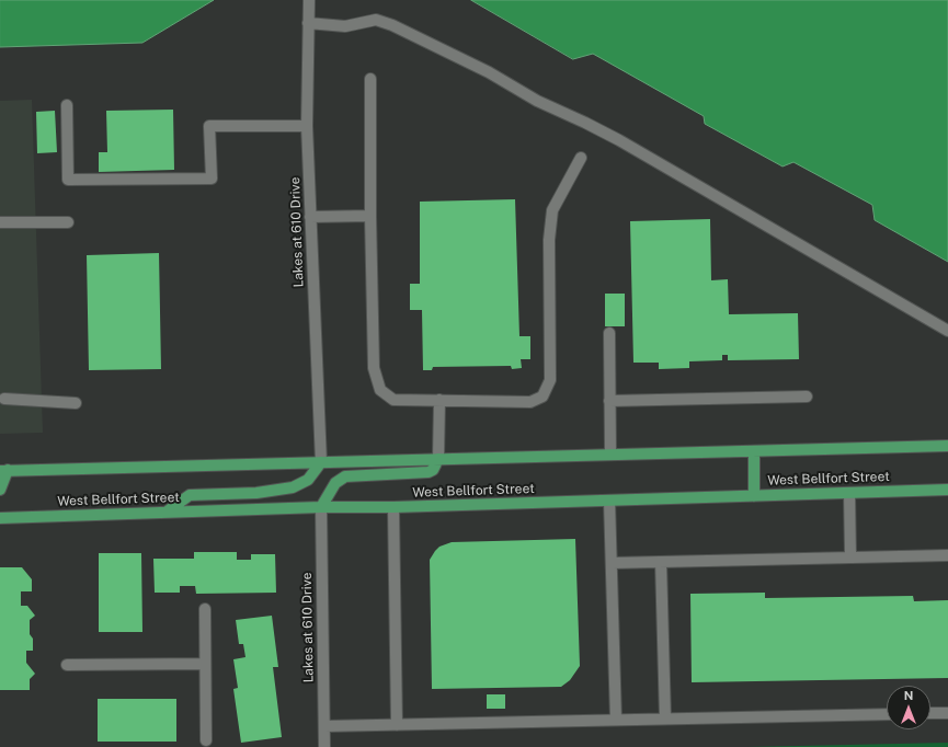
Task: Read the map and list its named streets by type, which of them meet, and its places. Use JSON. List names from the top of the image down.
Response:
{
  "streets": {
    "main road": ["West Bellfort Street"],
    "street": ["Lakes at 610 Drive"]
  },
  "crossings": [
    ["Lakes at 610 Drive", "West Bellfort Street"]
  ],
  "north": "top"
}
